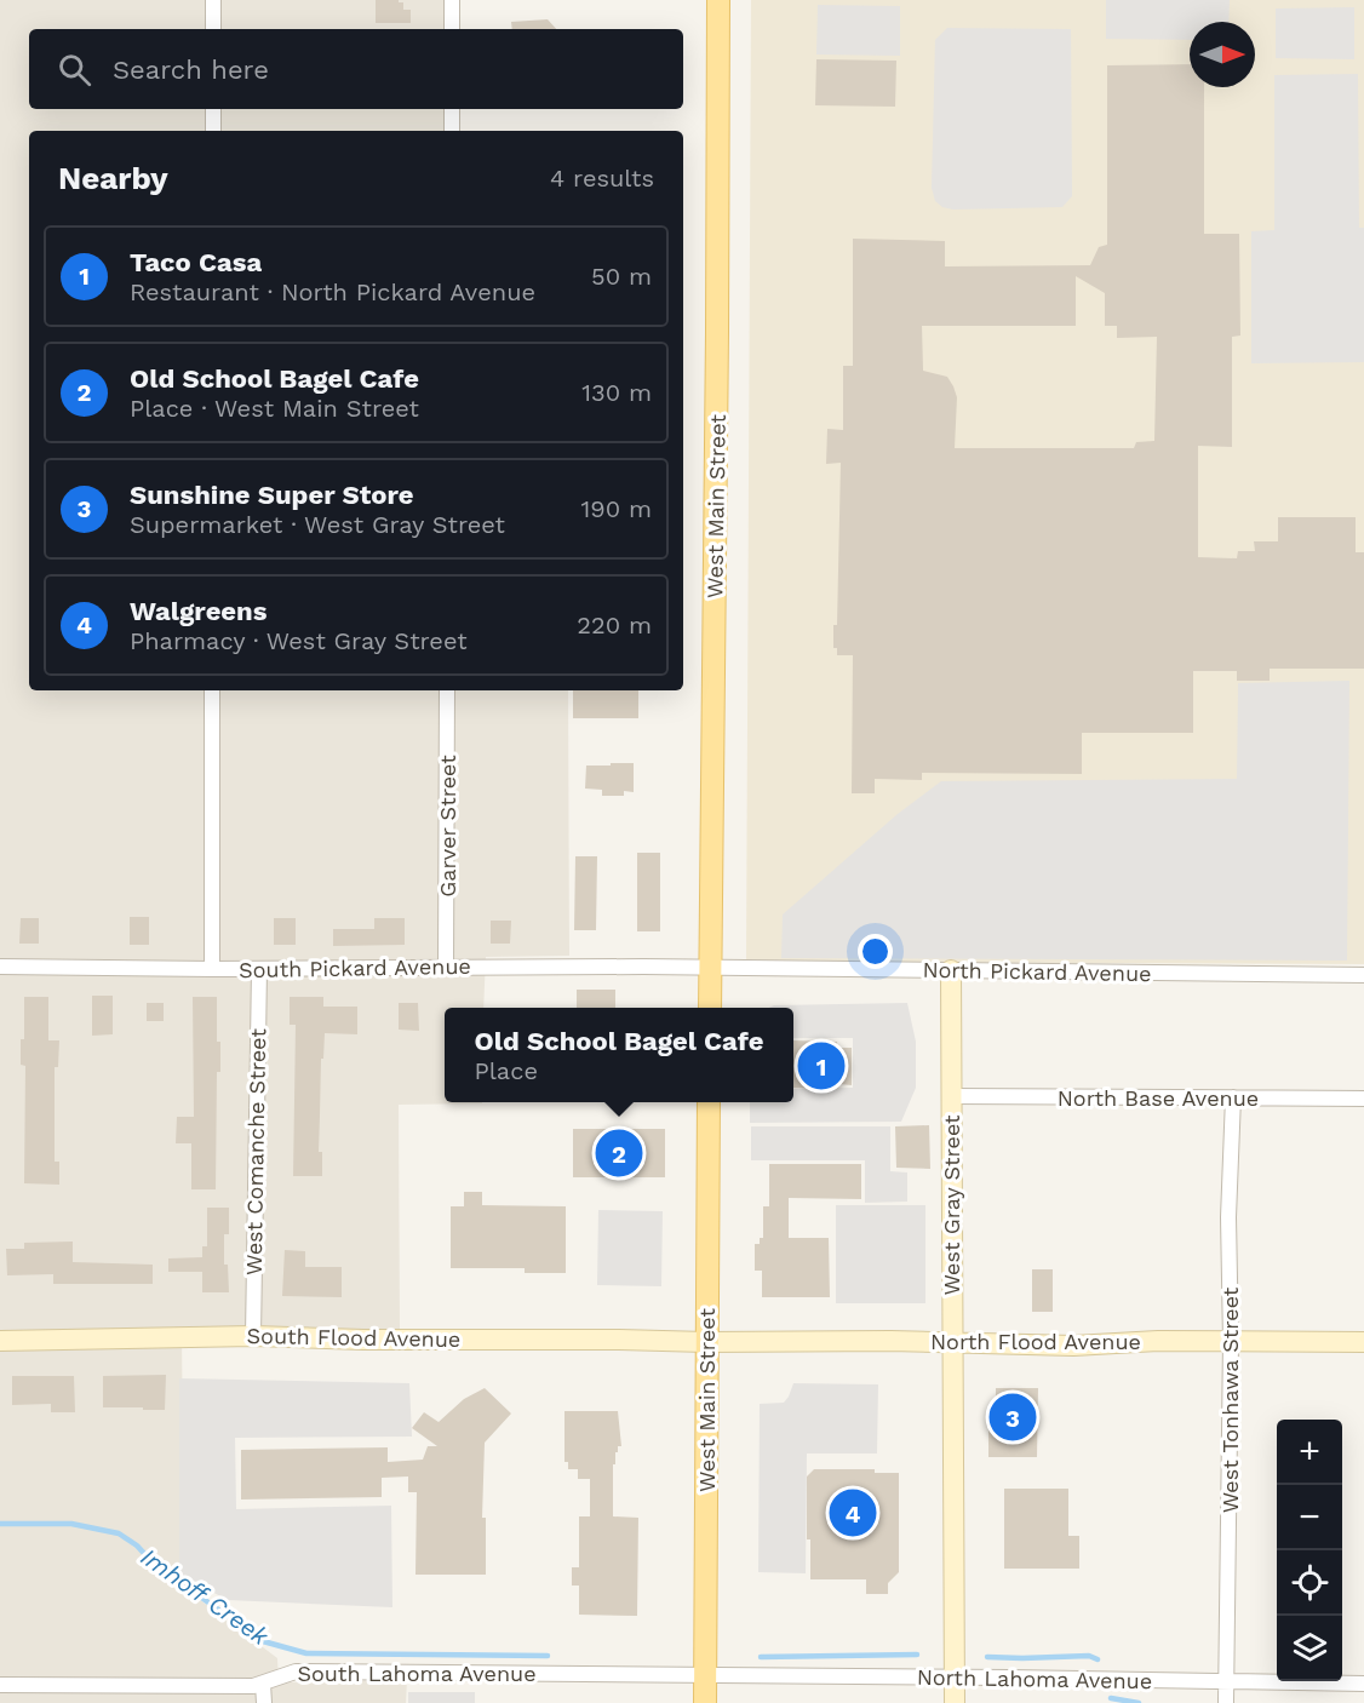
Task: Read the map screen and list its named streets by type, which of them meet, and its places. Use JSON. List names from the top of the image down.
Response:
{
  "streets": {
    "main road": ["West Main Street"],
    "street": [
      "Garver Street",
      "South Pickard Avenue",
      "North Pickard Avenue",
      "North Base Avenue",
      "West Comanche Street",
      "West Gray Street",
      "South Flood Avenue",
      "North Flood Avenue",
      "West Tonhawa Street",
      "South Lahoma Avenue",
      "North Lahoma Avenue"
    ]
  },
  "crossings": [
    ["West Main Street", "South Pickard Avenue"],
    ["West Main Street", "North Pickard Avenue"],
    ["West Main Street", "South Flood Avenue"],
    ["West Main Street", "North Flood Avenue"],
    ["West Main Street", "South Lahoma Avenue"],
    ["West Main Street", "North Lahoma Avenue"],
    ["Garver Street", "South Pickard Avenue"],
    ["South Pickard Avenue", "North Pickard Avenue"],
    ["South Pickard Avenue", "West Comanche Street"],
    ["North Pickard Avenue", "West Gray Street"],
    ["North Base Avenue", "West Gray Street"],
    ["North Base Avenue", "West Tonhawa Street"],
    ["West Comanche Street", "South Flood Avenue"],
    ["West Gray Street", "North Flood Avenue"],
    ["West Gray Street", "North Lahoma Avenue"],
    ["South Flood Avenue", "North Flood Avenue"],
    ["North Flood Avenue", "West Tonhawa Street"],
    ["West Tonhawa Street", "North Lahoma Avenue"],
    ["South Lahoma Avenue", "North Lahoma Avenue"]
  ],
  "water": ["Imhoff Creek"],
  "north": "right",
  "page": {
    "search": "Search here",
    "heading": ["Nearby", "4 results"],
    "list": [
      {
        "mark": "1",
        "name": "Taco Casa",
        "note": "Restaurant · North Pickard Avenue",
        "value": "50 m"
      },
      {
        "mark": "2",
        "name": "Old School Bagel Cafe",
        "note": "Place · West Main Street",
        "value": "130 m"
      },
      {
        "mark": "3",
        "name": "Sunshine Super Store",
        "note": "Supermarket · West Gray Street",
        "value": "190 m"
      },
      {
        "mark": "4",
        "name": "Walgreens",
        "note": "Pharmacy · West Gray Street",
        "value": "220 m"
      }
    ],
    "popup": ["Old School Bagel Cafe", "Place"],
    "pins": [
      "1",
      "2",
      "3",
      "4"
    ],
    "map_buttons": ["+", "−"]
  }
}
